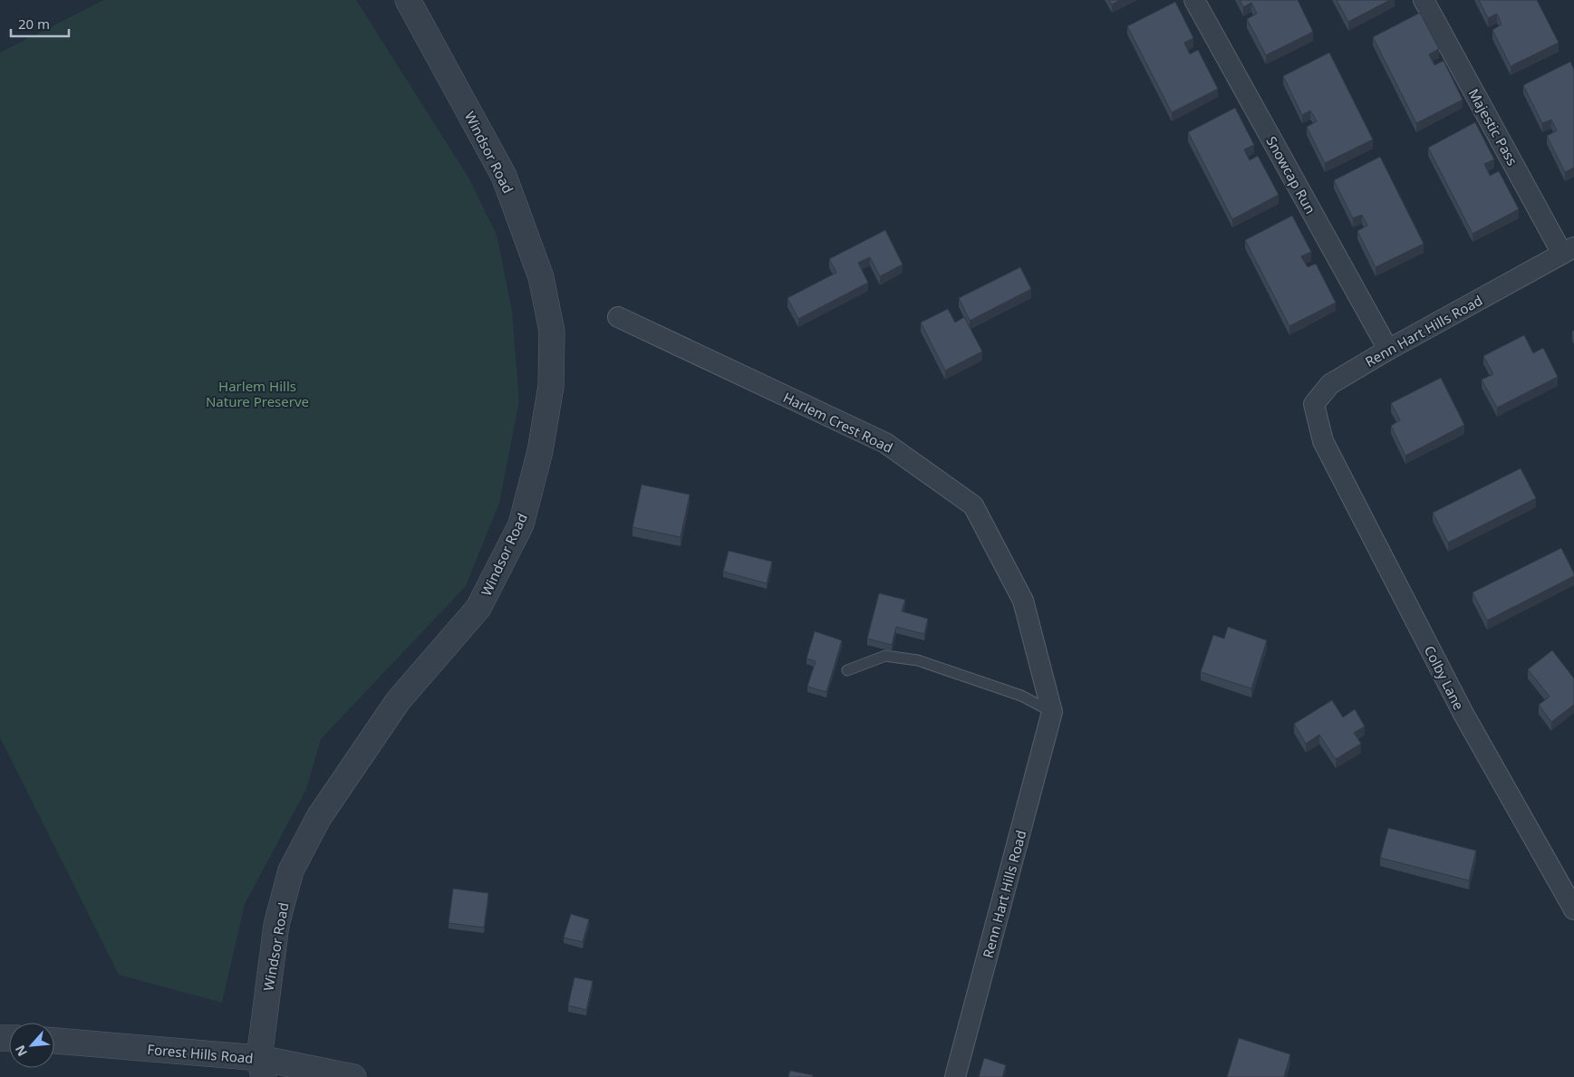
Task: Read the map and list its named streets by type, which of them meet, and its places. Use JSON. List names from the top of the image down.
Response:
{
  "streets": {
    "street": [
      "Majestic Pass",
      "Windsor Road",
      "Snowcap Run",
      "Renn Hart Hills Road",
      "Harlem Crest Road",
      "Colby Lane",
      "Forest Hills Road"
    ]
  },
  "crossings": [
    ["Majestic Pass", "Renn Hart Hills Road"],
    ["Windsor Road", "Forest Hills Road"],
    ["Snowcap Run", "Renn Hart Hills Road"],
    ["Renn Hart Hills Road", "Harlem Crest Road"],
    ["Renn Hart Hills Road", "Colby Lane"]
  ],
  "parks": ["Harlem Hills Nature Preserve"],
  "scale_bar": "20 m",
  "north": "bottom left"
}
